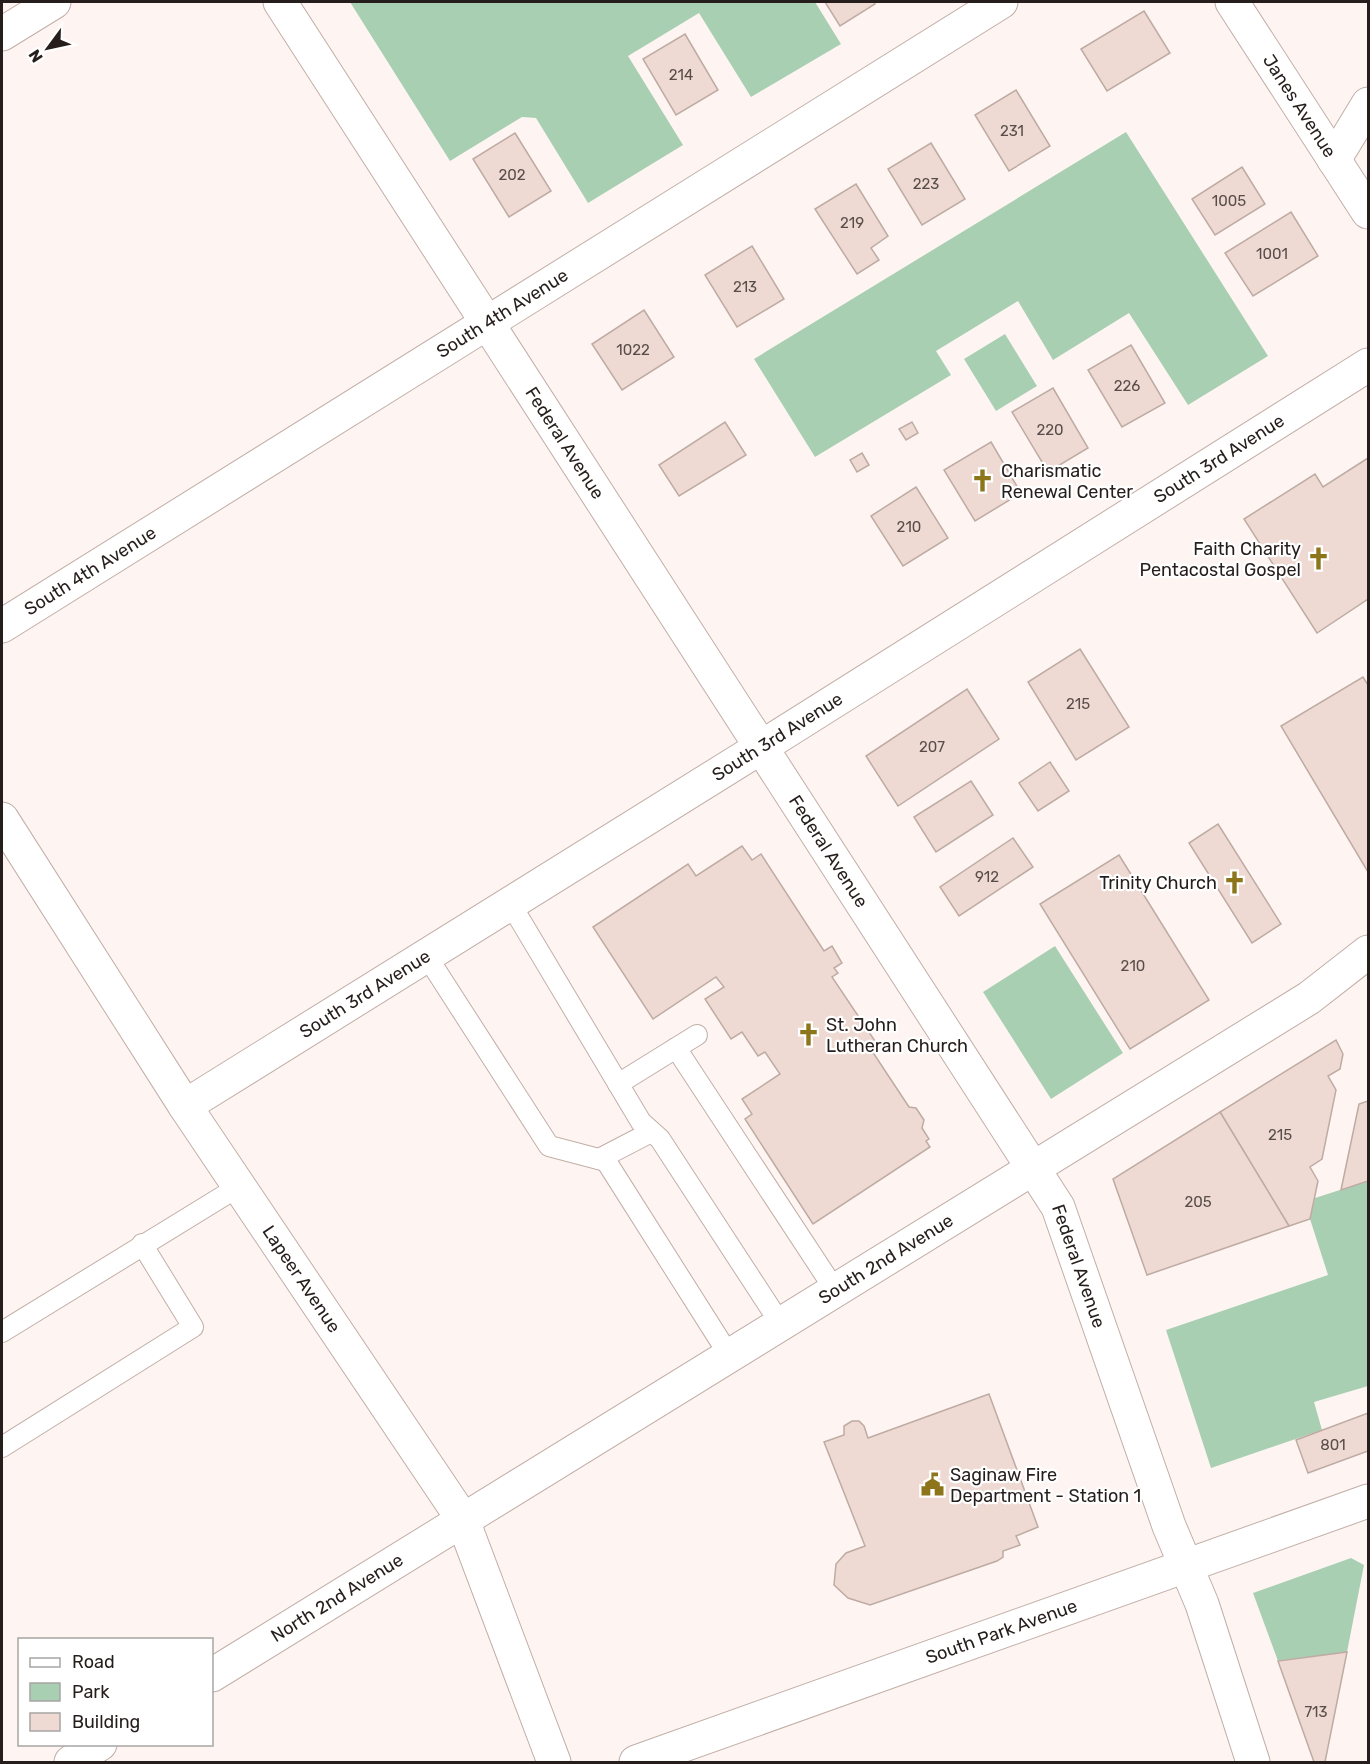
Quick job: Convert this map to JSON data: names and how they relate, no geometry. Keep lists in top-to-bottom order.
{
  "streets": {
    "street": [
      "Janes Avenue",
      "South 4th Avenue",
      "Federal Avenue",
      "South 3rd Avenue",
      "South 2nd Avenue",
      "Lapeer Avenue",
      "North 2nd Avenue",
      "South Park Avenue"
    ]
  },
  "crossings": [
    ["South 4th Avenue", "Federal Avenue"],
    ["Federal Avenue", "South 3rd Avenue"],
    ["Federal Avenue", "South 2nd Avenue"],
    ["Federal Avenue", "South Park Avenue"],
    ["South 3rd Avenue", "Lapeer Avenue"],
    ["South 2nd Avenue", "Lapeer Avenue"],
    ["South 2nd Avenue", "North 2nd Avenue"],
    ["Lapeer Avenue", "North 2nd Avenue"]
  ],
  "places": {
    "church": [
      "Charismatic Renewal Center",
      "Faith Charity Pentacostal Gospel",
      "Trinity Church",
      "St. John Lutheran Church"
    ],
    "public building": ["Saginaw Fire Department - Station 1"]
  },
  "house_numbers": [
    "214",
    "231",
    "202",
    "223",
    "1005",
    "219",
    "1001",
    "213",
    "1022",
    "226",
    "220",
    "210",
    "215",
    "207",
    "912",
    "210",
    "215",
    "205",
    "801",
    "713"
  ],
  "legend": ["Road", "Park", "Building"],
  "north": "bottom left"
}
